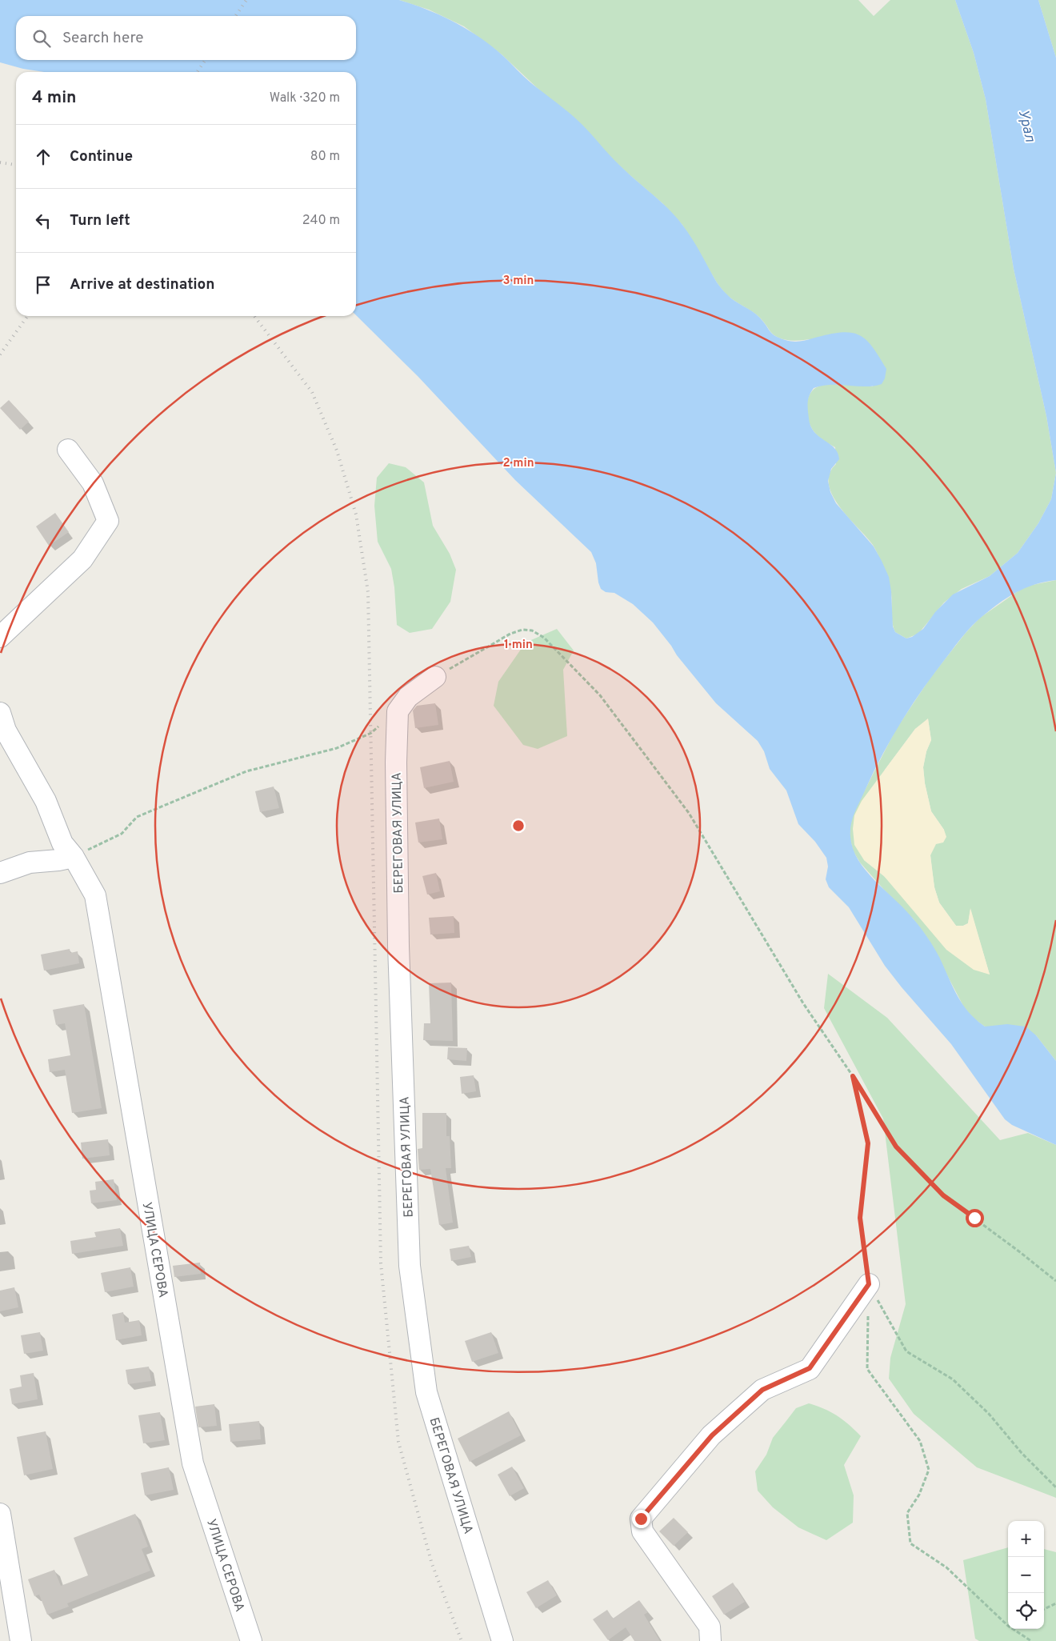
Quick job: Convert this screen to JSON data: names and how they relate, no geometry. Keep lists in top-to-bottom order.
{
  "streets": {
    "street": ["БЕРЕГОВАЯ УЛИЦА", "УЛИЦА СЕРОВА"]
  },
  "water": ["Урал"],
  "page": {
    "search": "Search here",
    "heading": ["4 min", "Walk · 320 m"],
    "list": [
      ["Continue", "80 m"],
      ["Turn left", "240 m"],
      "Arrive at destination"
    ],
    "map_buttons": ["+", "−"]
  },
  "rings": ["3 min", "2 min", "1 min"]
}
